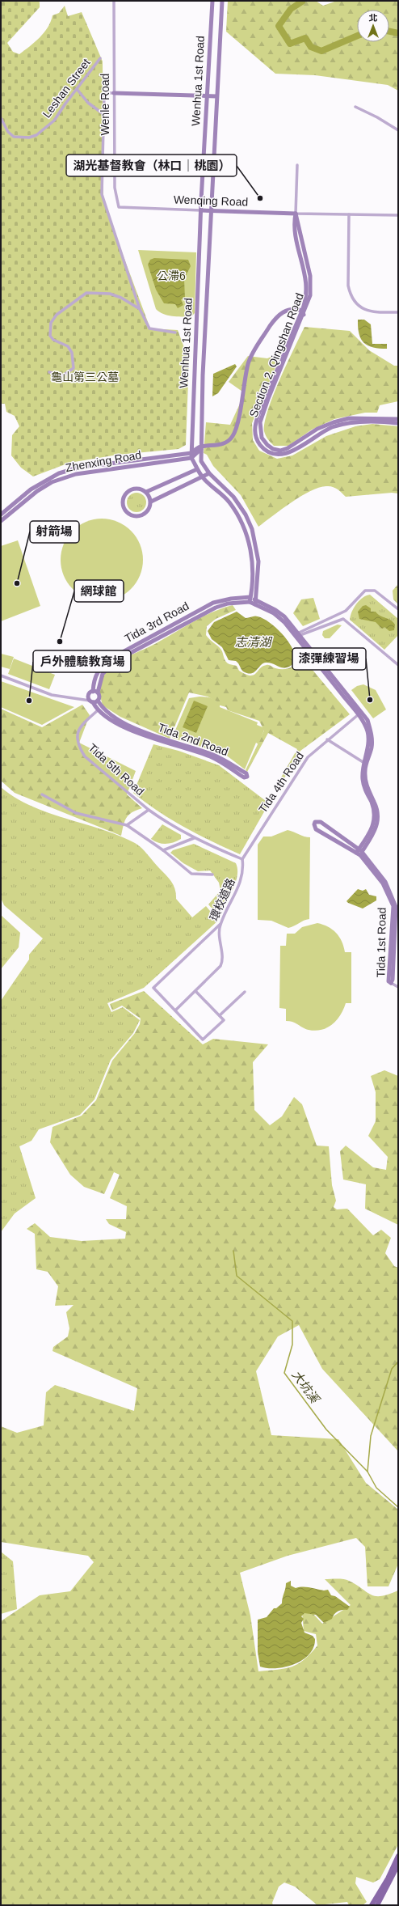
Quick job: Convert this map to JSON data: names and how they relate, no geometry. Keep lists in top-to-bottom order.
{
  "streets": {
    "street": [
      "Wenhua 1st Road",
      "Leshan Street",
      "Wenle Road",
      "Wenqing Road",
      "Section 2, Qingshan Road",
      "Zhenxing Road",
      "Tida 3rd Road",
      "Tida 2nd Road",
      "Tida 5th Road",
      "Tida 4th Road",
      "環校道路",
      "Tida 1st Road"
    ]
  },
  "crossings": [
    ["Wenhua 1st Road", "Wenqing Road"],
    ["Wenhua 1st Road", "Zhenxing Road"],
    ["Wenle Road", "Wenqing Road"],
    ["Wenqing Road", "Section 2, Qingshan Road"],
    ["Tida 3rd Road", "Tida 2nd Road"],
    ["Tida 2nd Road", "Tida 5th Road"],
    ["Tida 5th Road", "Tida 4th Road"],
    ["Tida 5th Road", "環校道路"],
    ["Tida 4th Road", "環校道路"]
  ],
  "water": ["志清湖", "大坑溪"],
  "parks": ["公滯6", "龜山第三公墓"],
  "places": [
    "湖光基督教會（林口｜桃園）",
    "射箭場",
    "網球館",
    "漆彈練習場",
    "戶外體驗教育場"
  ],
  "north": "top"
}
